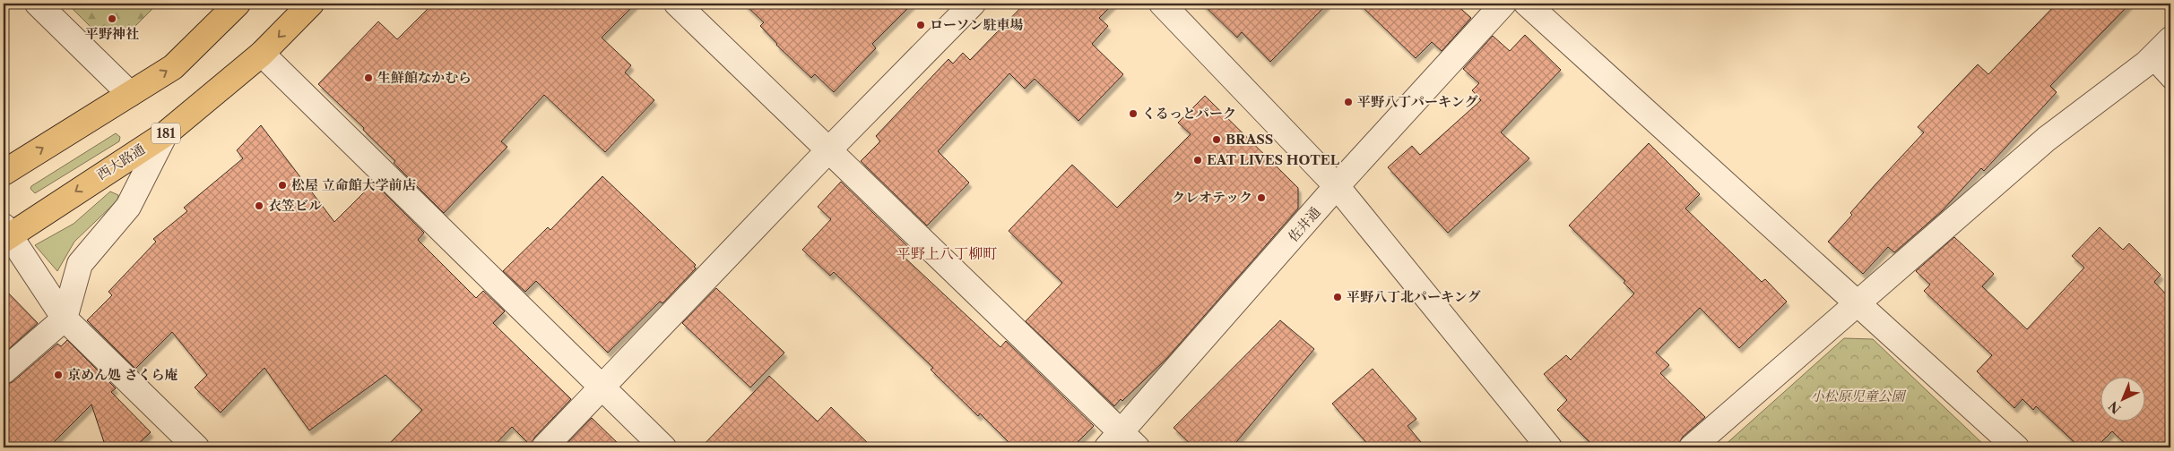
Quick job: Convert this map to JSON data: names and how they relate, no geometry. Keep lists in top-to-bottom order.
{
  "streets": {
    "main road": ["181", "西大路通"],
    "street": ["佐井通"]
  },
  "districts": ["平野上八丁柳町"],
  "parks": ["小松原児童公園"],
  "places": [
    "平野神社",
    "ローソン駐車場",
    "生鮮館なかむら",
    "平野八丁パーキング",
    "くるっとパーク",
    "BRASS",
    "EAT LIVES HOTEL",
    "松屋 立命館大学前店",
    "クレオテック",
    "衣笠ビル",
    "平野八丁北パーキング",
    "京めん処 さくら庵"
  ],
  "north": "bottom left"
}
